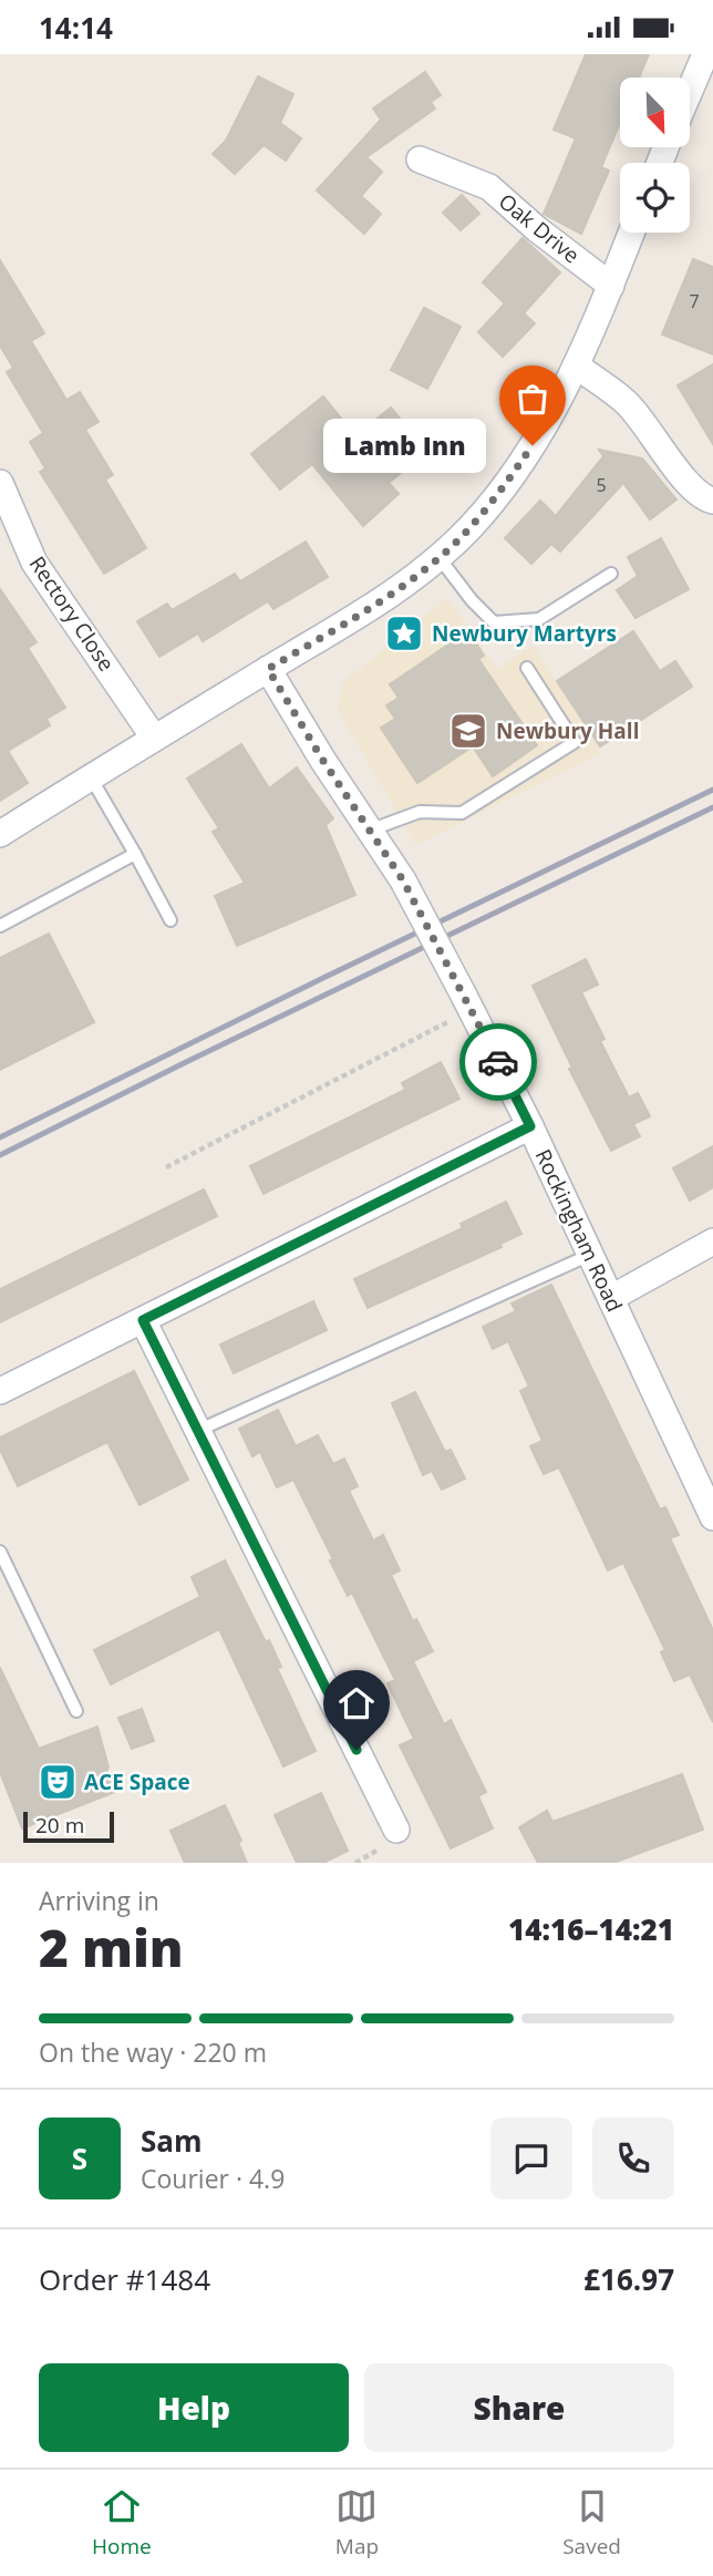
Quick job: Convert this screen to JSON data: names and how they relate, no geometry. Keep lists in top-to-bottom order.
{
  "streets": {
    "street": ["Oak Drive", "Rectory Close", "Rockingham Road"]
  },
  "places": {
    "other": ["Lamb Inn"],
    "place": ["Newbury Martyrs"],
    "school or university": ["Newbury Hall"],
    "theatre": ["ACE Space"]
  },
  "house_numbers": ["7", "5"],
  "scale_bar": "20 m",
  "north": "bottom right",
  "page": {
    "status": "14:14",
    "bubble": "Lamb Inn",
    "scale": "20 m",
    "heading": ["2 min", "Arriving in", "14:16–14:21"],
    "panel": [
      "Sam",
      "Courier · 4.9",
      "Order #1484",
      "£16.97"
    ],
    "bar": "On the way · 220 m",
    "round": "S",
    "buttons": ["Help", "Share"],
    "tabs": ["Home", "Map", "Saved"]
  }
}
